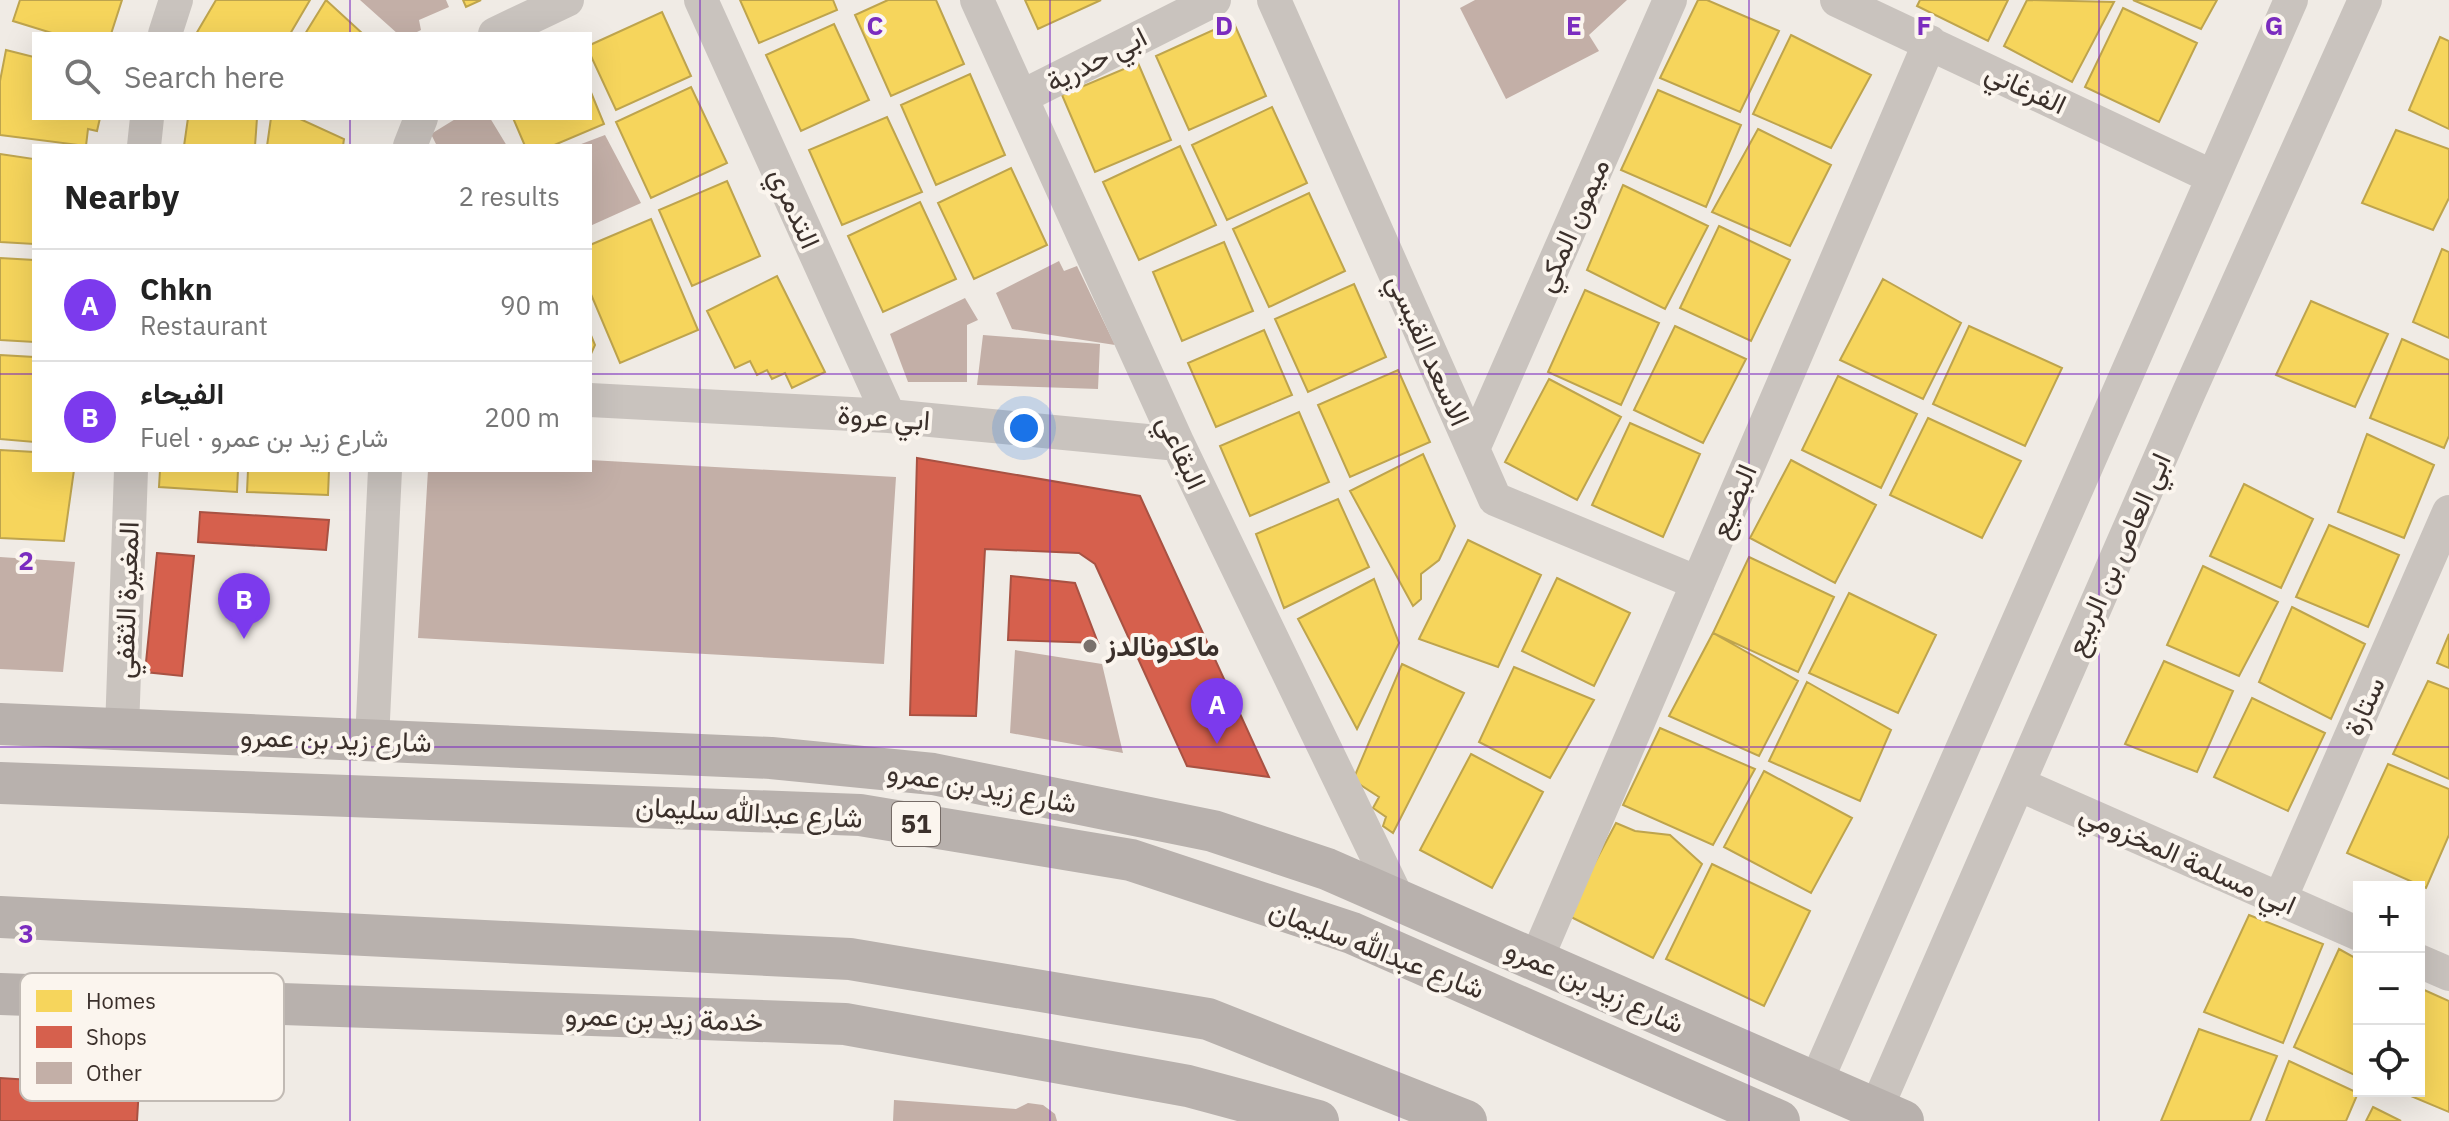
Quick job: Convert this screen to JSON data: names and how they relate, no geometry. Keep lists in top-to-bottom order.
{
  "streets": {
    "main road": [
      "شارع زيد بن عمرو",
      "شارع عبدالله سليمان",
      "51",
      "خدمة زيد بن عمرو"
    ],
    "street": [
      "ابي حدرية",
      "الفرغاني",
      "التدمري",
      "ميمون المكي",
      "الاسعد القيسي",
      "ابي عروة",
      "البقاعي",
      "البضيع",
      "ابي العاص بن الربيع",
      "المغيرة الثقفي",
      "ستارة",
      "ابي مسلمة المخزومي"
    ]
  },
  "crossings": [
    ["ابي حدرية", "البقاعي"],
    ["الفرغاني", "البضيع"],
    ["التدمري", "ابي عروة"],
    ["ميمون المكي", "الاسعد القيسي"],
    ["الاسعد القيسي", "البضيع"],
    ["ابي عروة", "البقاعي"],
    ["البقاعي", "شارع زيد بن عمرو"],
    ["البضيع", "شارع زيد بن عمرو"],
    ["ابي العاص بن الربيع", "شارع زيد بن عمرو"],
    ["ابي العاص بن الربيع", "ابي مسلمة المخزومي"],
    ["المغيرة الثقفي", "شارع زيد بن عمرو"],
    ["ستارة", "ابي مسلمة المخزومي"]
  ],
  "places": ["ماكدونالدز"],
  "legend": ["Homes", "Shops", "Other"],
  "page": {
    "search": "Search here",
    "heading": ["Nearby", "2 results"],
    "list": [
      {
        "mark": "A",
        "name": "Chkn",
        "note": "Restaurant",
        "value": "90 m"
      },
      {
        "mark": "B",
        "name": "الفيحاء",
        "note": "Fuel · شارع زيد بن عمرو",
        "value": "200 m"
      }
    ],
    "pins": ["B", "A"],
    "map_buttons": ["+", "−"]
  },
  "grid": {
    "columns": [
      "C",
      "D",
      "E",
      "F",
      "G"
    ],
    "rows": ["2", "3"]
  }
}
